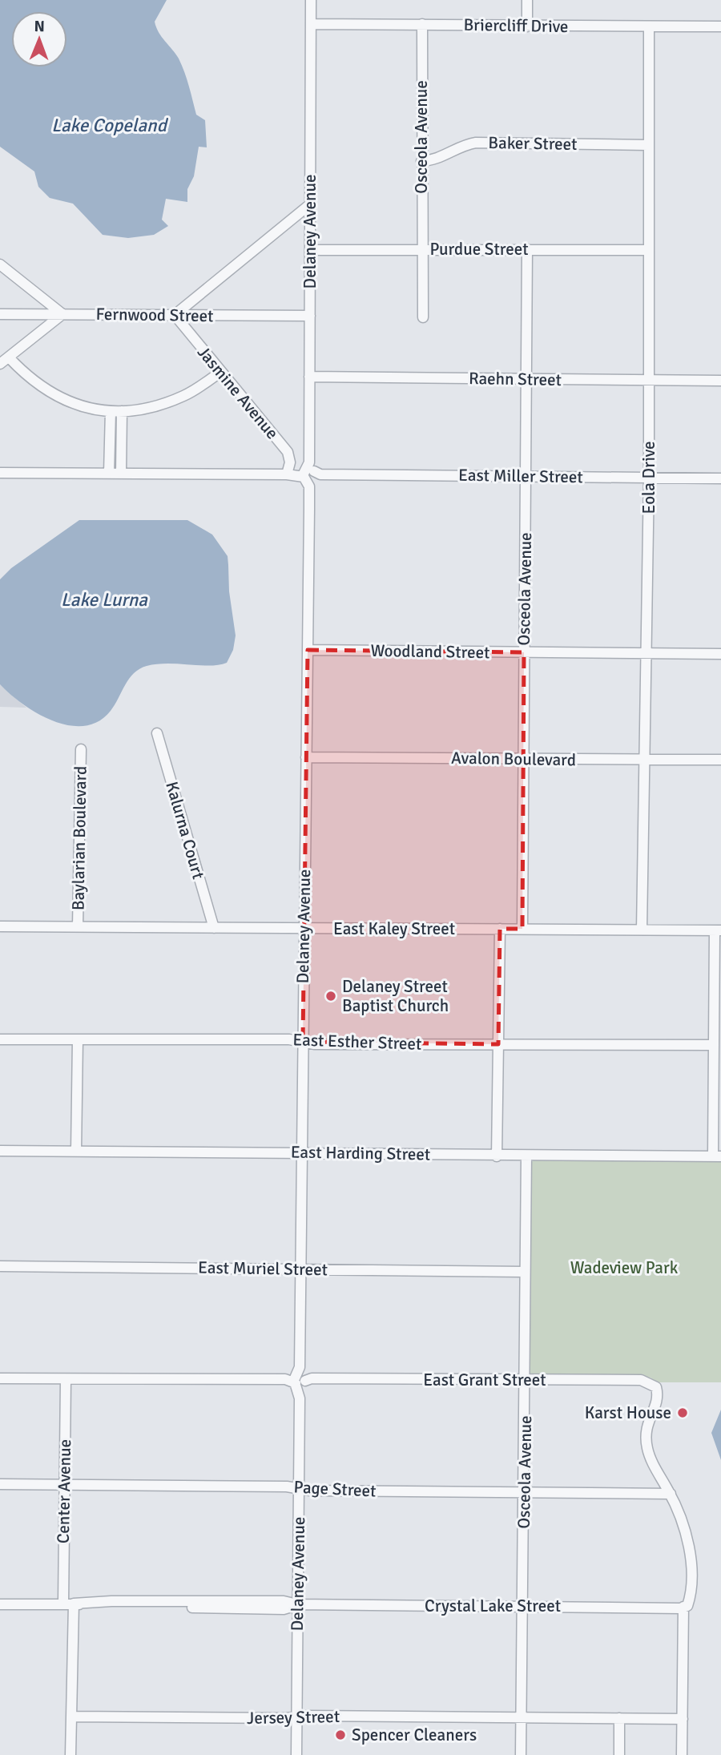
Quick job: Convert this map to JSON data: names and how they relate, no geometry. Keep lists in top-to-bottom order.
{
  "streets": {
    "street": [
      "Briercliff Drive",
      "Osceola Avenue",
      "Baker Street",
      "Delaney Avenue",
      "Purdue Street",
      "Fernwood Street",
      "Raehn Street",
      "Jasmine Avenue",
      "East Miller Street",
      "Eola Drive",
      "Woodland Street",
      "Avalon Boulevard",
      "Kalurna Court",
      "Baylarian Boulevard",
      "East Kaley Street",
      "East Esther Street",
      "East Harding Street",
      "East Muriel Street",
      "East Grant Street",
      "Page Street",
      "Center Avenue",
      "Crystal Lake Street",
      "Jersey Street"
    ]
  },
  "crossings": [
    ["Briercliff Drive", "Osceola Avenue"],
    ["Briercliff Drive", "Delaney Avenue"],
    ["Briercliff Drive", "Eola Drive"],
    ["Osceola Avenue", "Baker Street"],
    ["Osceola Avenue", "Purdue Street"],
    ["Osceola Avenue", "Raehn Street"],
    ["Osceola Avenue", "East Miller Street"],
    ["Osceola Avenue", "Woodland Street"],
    ["Osceola Avenue", "Avalon Boulevard"],
    ["Osceola Avenue", "East Kaley Street"],
    ["Osceola Avenue", "East Harding Street"],
    ["Osceola Avenue", "East Muriel Street"],
    ["Osceola Avenue", "East Grant Street"],
    ["Osceola Avenue", "Page Street"],
    ["Osceola Avenue", "Crystal Lake Street"],
    ["Osceola Avenue", "Jersey Street"],
    ["Baker Street", "Eola Drive"],
    ["Delaney Avenue", "Purdue Street"],
    ["Delaney Avenue", "Fernwood Street"],
    ["Delaney Avenue", "Raehn Street"],
    ["Delaney Avenue", "Jasmine Avenue"],
    ["Delaney Avenue", "East Miller Street"],
    ["Delaney Avenue", "Woodland Street"],
    ["Delaney Avenue", "Avalon Boulevard"],
    ["Delaney Avenue", "East Kaley Street"],
    ["Delaney Avenue", "East Esther Street"],
    ["Delaney Avenue", "East Harding Street"],
    ["Delaney Avenue", "East Muriel Street"],
    ["Delaney Avenue", "East Grant Street"],
    ["Delaney Avenue", "Page Street"],
    ["Delaney Avenue", "Crystal Lake Street"],
    ["Delaney Avenue", "Jersey Street"],
    ["Purdue Street", "Eola Drive"],
    ["Fernwood Street", "Jasmine Avenue"],
    ["Raehn Street", "Eola Drive"],
    ["Jasmine Avenue", "East Miller Street"],
    ["East Miller Street", "Eola Drive"],
    ["Eola Drive", "Woodland Street"],
    ["Eola Drive", "Avalon Boulevard"],
    ["Eola Drive", "East Kaley Street"],
    ["Kalurna Court", "East Kaley Street"],
    ["Baylarian Boulevard", "East Kaley Street"],
    ["East Grant Street", "Page Street"],
    ["East Grant Street", "Center Avenue"],
    ["Page Street", "Center Avenue"],
    ["Center Avenue", "Crystal Lake Street"],
    ["Center Avenue", "Jersey Street"]
  ],
  "water": ["Lake Copeland", "Lake Lurna"],
  "parks": ["Wadeview Park"],
  "places": ["Delaney Street Baptist Church", "Karst House", "Spencer Cleaners"],
  "north": "top"
}
